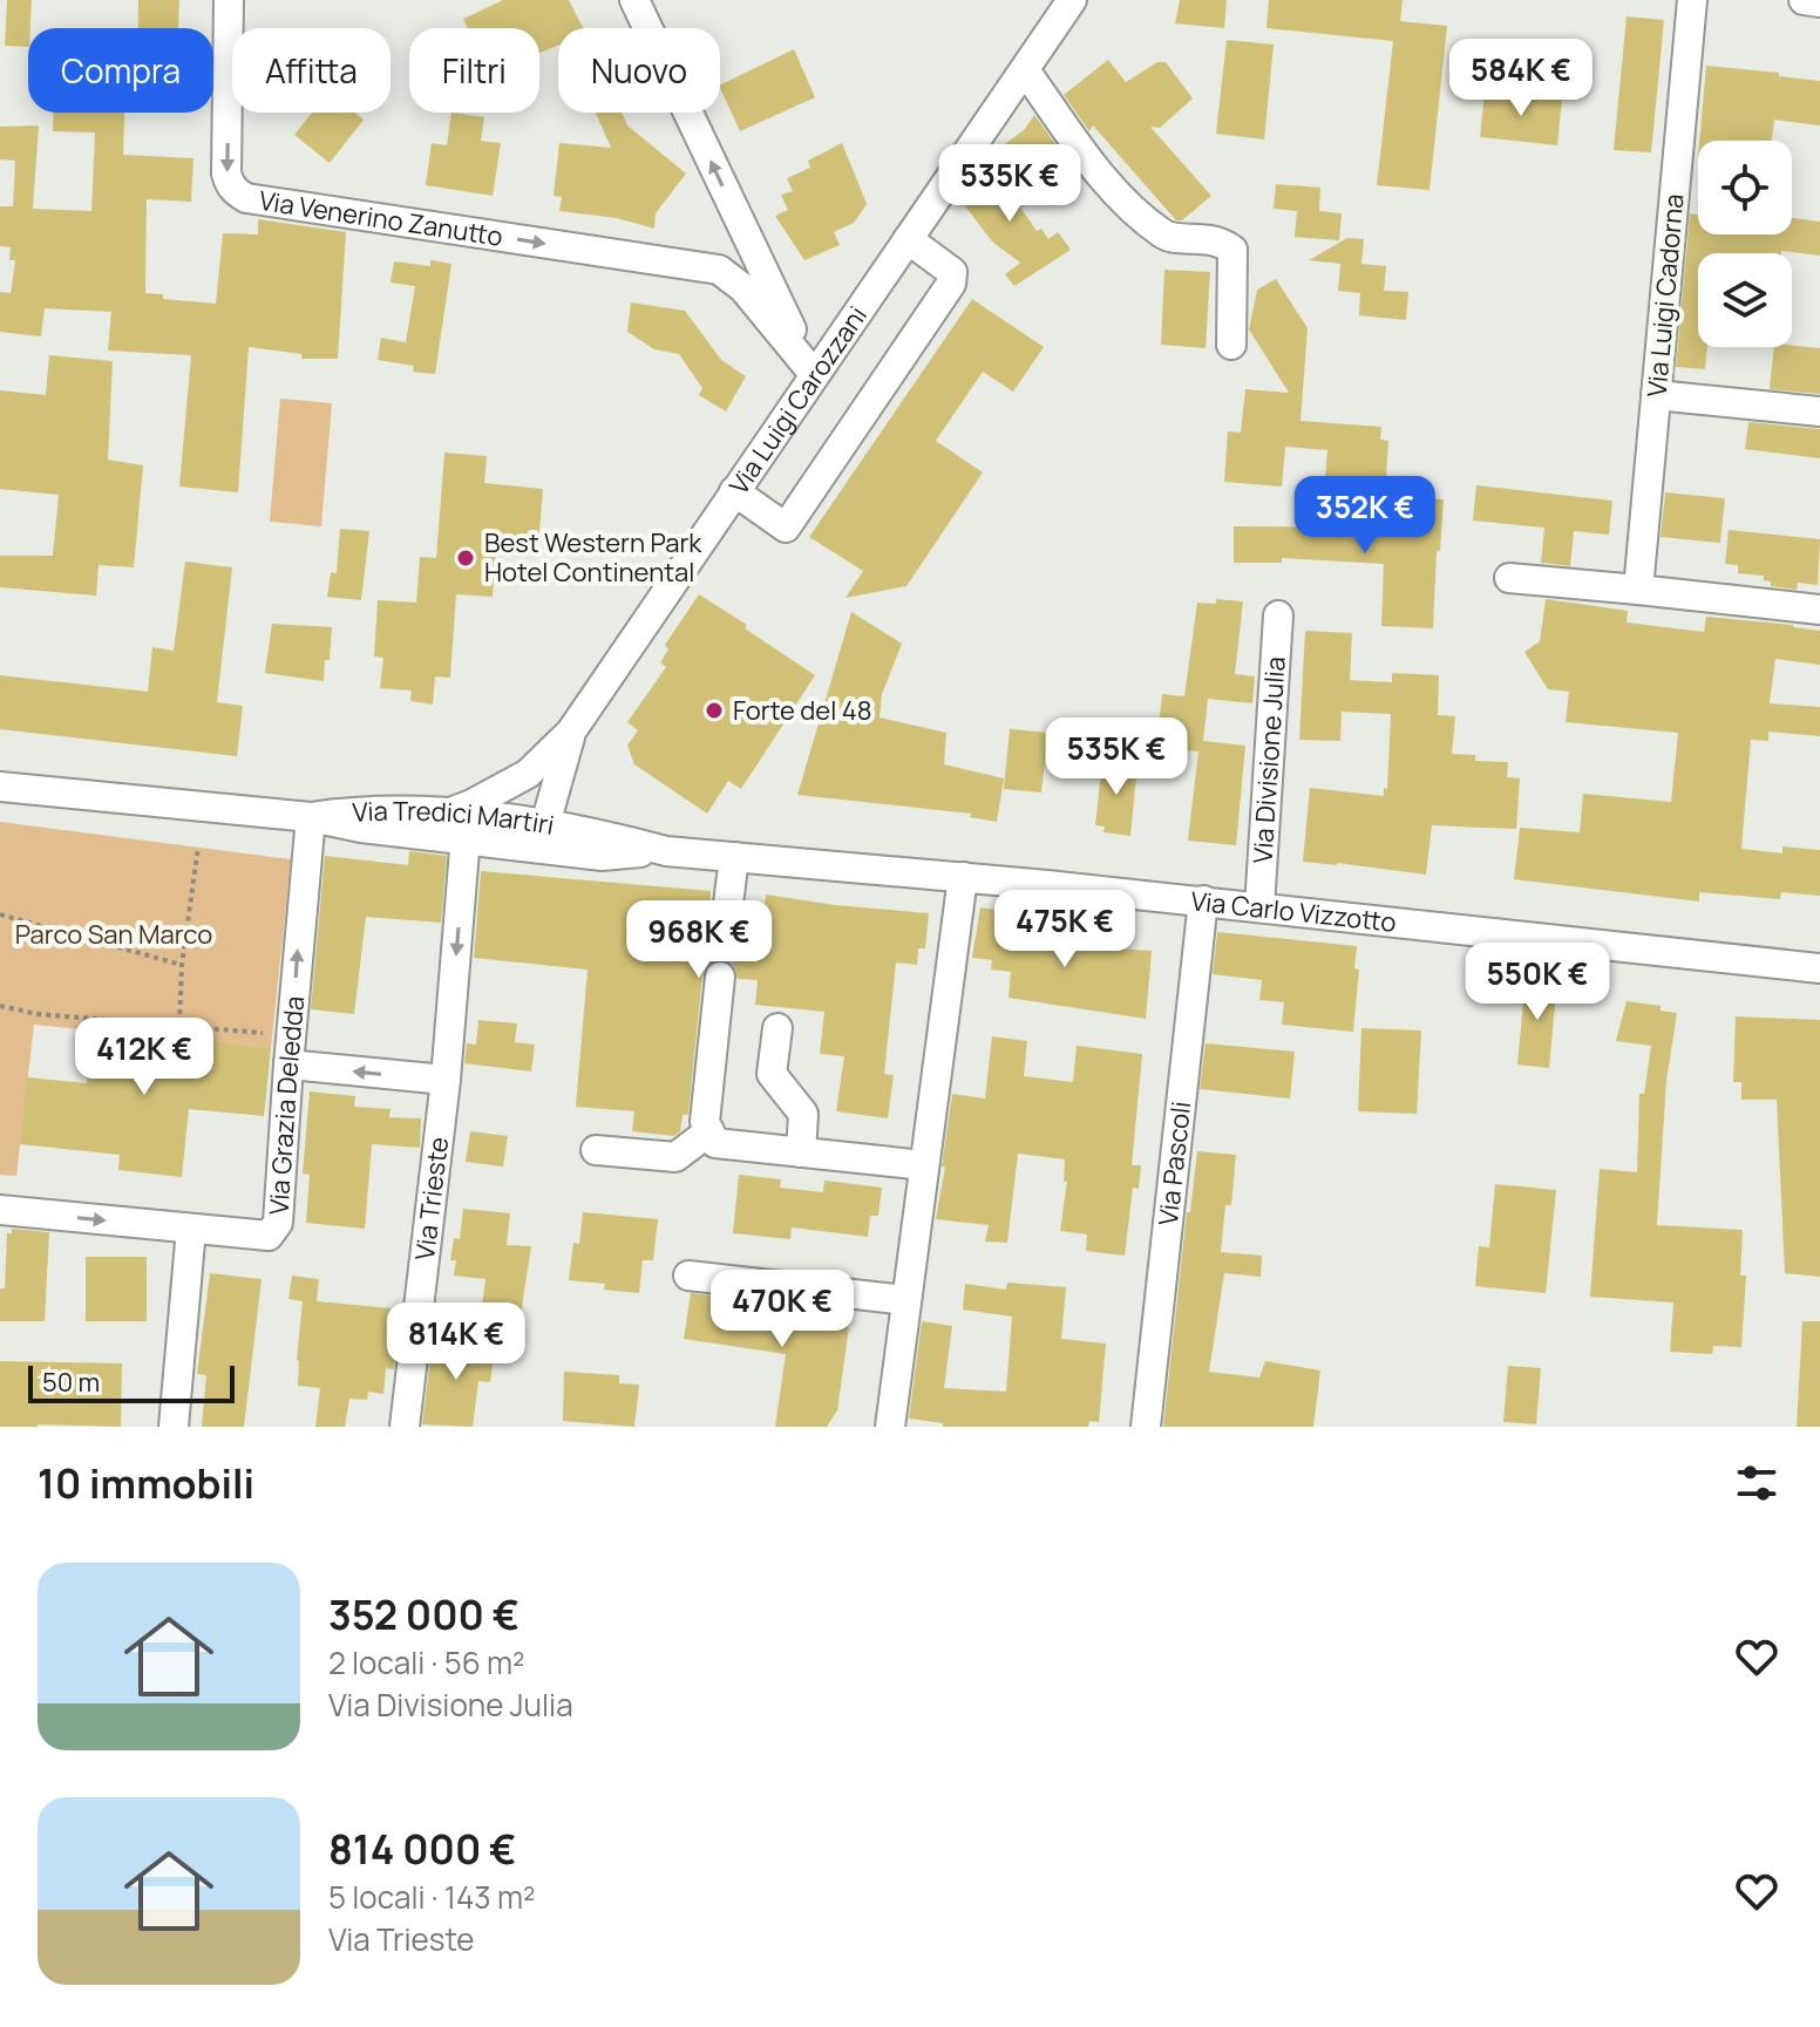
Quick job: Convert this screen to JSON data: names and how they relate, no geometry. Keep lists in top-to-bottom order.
{
  "streets": {
    "street": [
      "Via Venerino Zanutto",
      "Via Luigi Cadorna",
      "Via Luigi Carozzani",
      "Via Divisione Julia",
      "Via Tredici Martiri",
      "Via Carlo Vizzotto",
      "Via Grazia Deledda",
      "Via Pascoli",
      "Via Trieste"
    ]
  },
  "crossings": [
    ["Via Luigi Carozzani", "Via Tredici Martiri"],
    ["Via Luigi Carozzani", "Via Carlo Vizzotto"],
    ["Via Divisione Julia", "Via Carlo Vizzotto"],
    ["Via Tredici Martiri", "Via Carlo Vizzotto"],
    ["Via Tredici Martiri", "Via Grazia Deledda"],
    ["Via Carlo Vizzotto", "Via Pascoli"]
  ],
  "one_way": ["Via Venerino Zanutto", "Via Trieste"],
  "parks": ["Parco San Marco"],
  "places": ["Best Western Park Hotel Continental", "Forte del 48"],
  "scale_bar": "50 m",
  "page": {
    "chip": [
      "Compra",
      "Affitta",
      "Filtri",
      "Nuovo"
    ],
    "price": [
      "584K €",
      "535K €",
      "352K €",
      "535K €",
      "475K €",
      "968K €",
      "550K €",
      "412K €",
      "470K €",
      "814K €"
    ],
    "scale": "50 m",
    "heading": "10 immobili",
    "list": [
      {
        "name": "352 000 €",
        "note": "2 locali · 56 m² · Via Divisione Julia"
      },
      {
        "name": "814 000 €",
        "note": "5 locali · 143 m² · Via Trieste"
      }
    ]
  }
}
